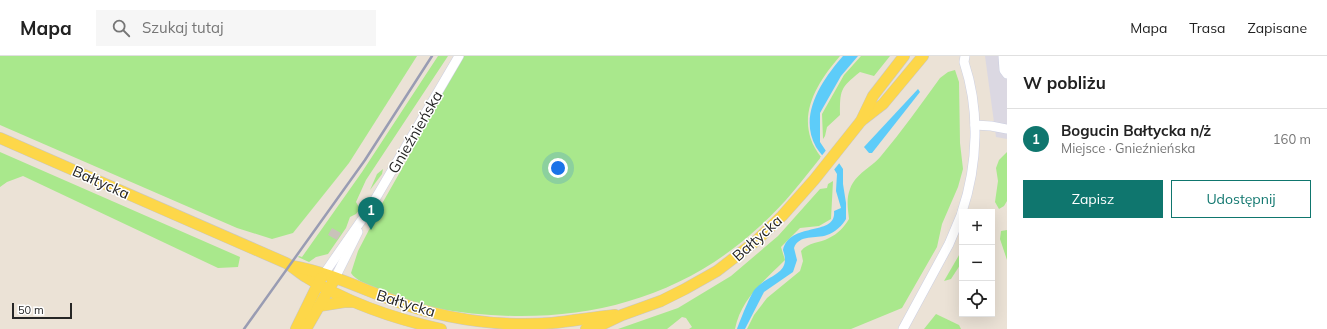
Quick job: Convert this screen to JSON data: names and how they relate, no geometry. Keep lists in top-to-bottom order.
{
  "streets": {
    "main road": ["Gnieźnieńska", "Bałtycka"]
  },
  "crossings": [
    ["Gnieźnieńska", "Bałtycka"]
  ],
  "scale_bar": "50 m",
  "page": {
    "header": "Mapa",
    "search": "Szukaj tutaj",
    "nav": ["Mapa", "Trasa", "Zapisane"],
    "heading": "W pobliżu",
    "list": [
      {
        "mark": "1",
        "name": "Bogucin Bałtycka n/ż",
        "note": "Miejsce · Gnieźnieńska",
        "value": "160 m"
      }
    ],
    "buttons": ["Zapisz", "Udostępnij"],
    "pins": "1",
    "map_buttons": ["+", "−"],
    "scale": "50 m"
  }
}
